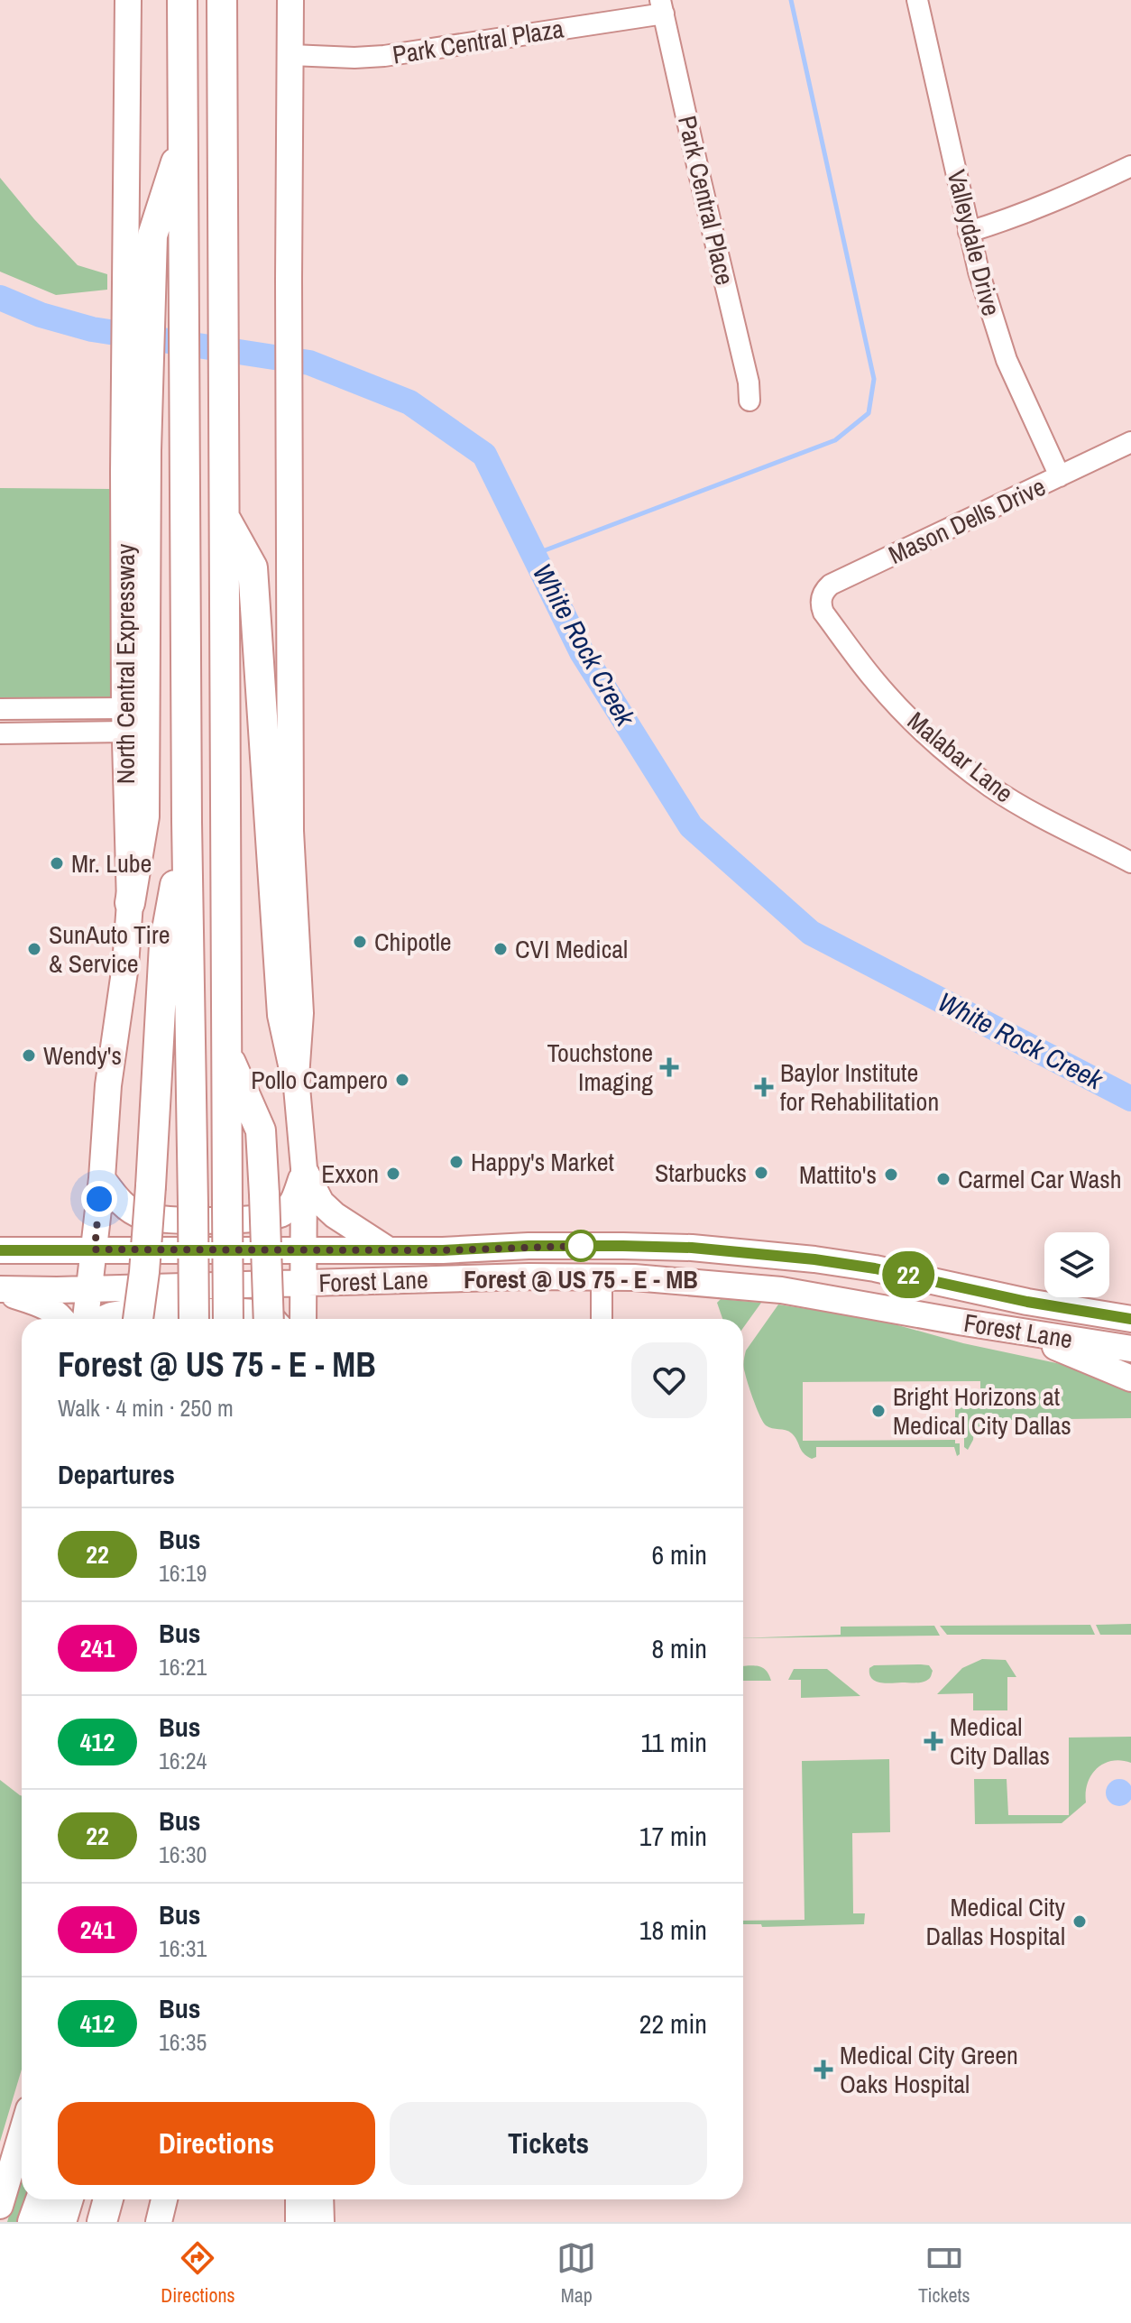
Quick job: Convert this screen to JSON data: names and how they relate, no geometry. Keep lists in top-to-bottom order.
{
  "streets": {
    "main road": ["North Central Expressway", "Forest Lane"],
    "street": [
      "Park Central Plaza",
      "Park Central Place",
      "Valleydale Drive",
      "Mason Dells Drive",
      "Malabar Lane"
    ]
  },
  "crossings": [
    ["Park Central Plaza", "Park Central Place"],
    ["Valleydale Drive", "Mason Dells Drive"],
    ["Mason Dells Drive", "Malabar Lane"],
    ["North Central Expressway", "Forest Lane"]
  ],
  "water": ["White Rock Creek"],
  "places": {
    "other": [
      "Mr. Lube",
      "Chipotle",
      "SunAuto Tire & Service",
      "CVI Medical",
      "Wendy's",
      "Pollo Campero",
      "Happy's Market",
      "Starbucks",
      "Exxon",
      "Mattito's",
      "Carmel Car Wash",
      "Forest @ US 75 - E - MB",
      "Bright Horizons at Medical City Dallas",
      "Medical City Dallas Hospital"
    ],
    "health": [
      "Touchstone Imaging",
      "Baylor Institute for Rehabilitation",
      "Medical City Dallas",
      "Medical City Green Oaks Hospital"
    ]
  },
  "lines": ["bus line 22"],
  "page": {
    "on_map": "22",
    "heading": [
      ["Forest @ US 75 - E - MB", "Walk · 4 min · 250 m"],
      "Departures"
    ],
    "list": [
      {
        "mark": "22",
        "name": "Bus",
        "note": "16:19",
        "value": "6 min"
      },
      {
        "mark": "241",
        "name": "Bus",
        "note": "16:21",
        "value": "8 min"
      },
      {
        "mark": "412",
        "name": "Bus",
        "note": "16:24",
        "value": "11 min"
      },
      {
        "mark": "22",
        "name": "Bus",
        "note": "16:30",
        "value": "17 min"
      },
      {
        "mark": "241",
        "name": "Bus",
        "note": "16:31",
        "value": "18 min"
      },
      {
        "mark": "412",
        "name": "Bus",
        "note": "16:35",
        "value": "22 min"
      }
    ],
    "buttons": ["Directions", "Tickets"],
    "tabs": ["Directions", "Map", "Tickets"]
  }
}
